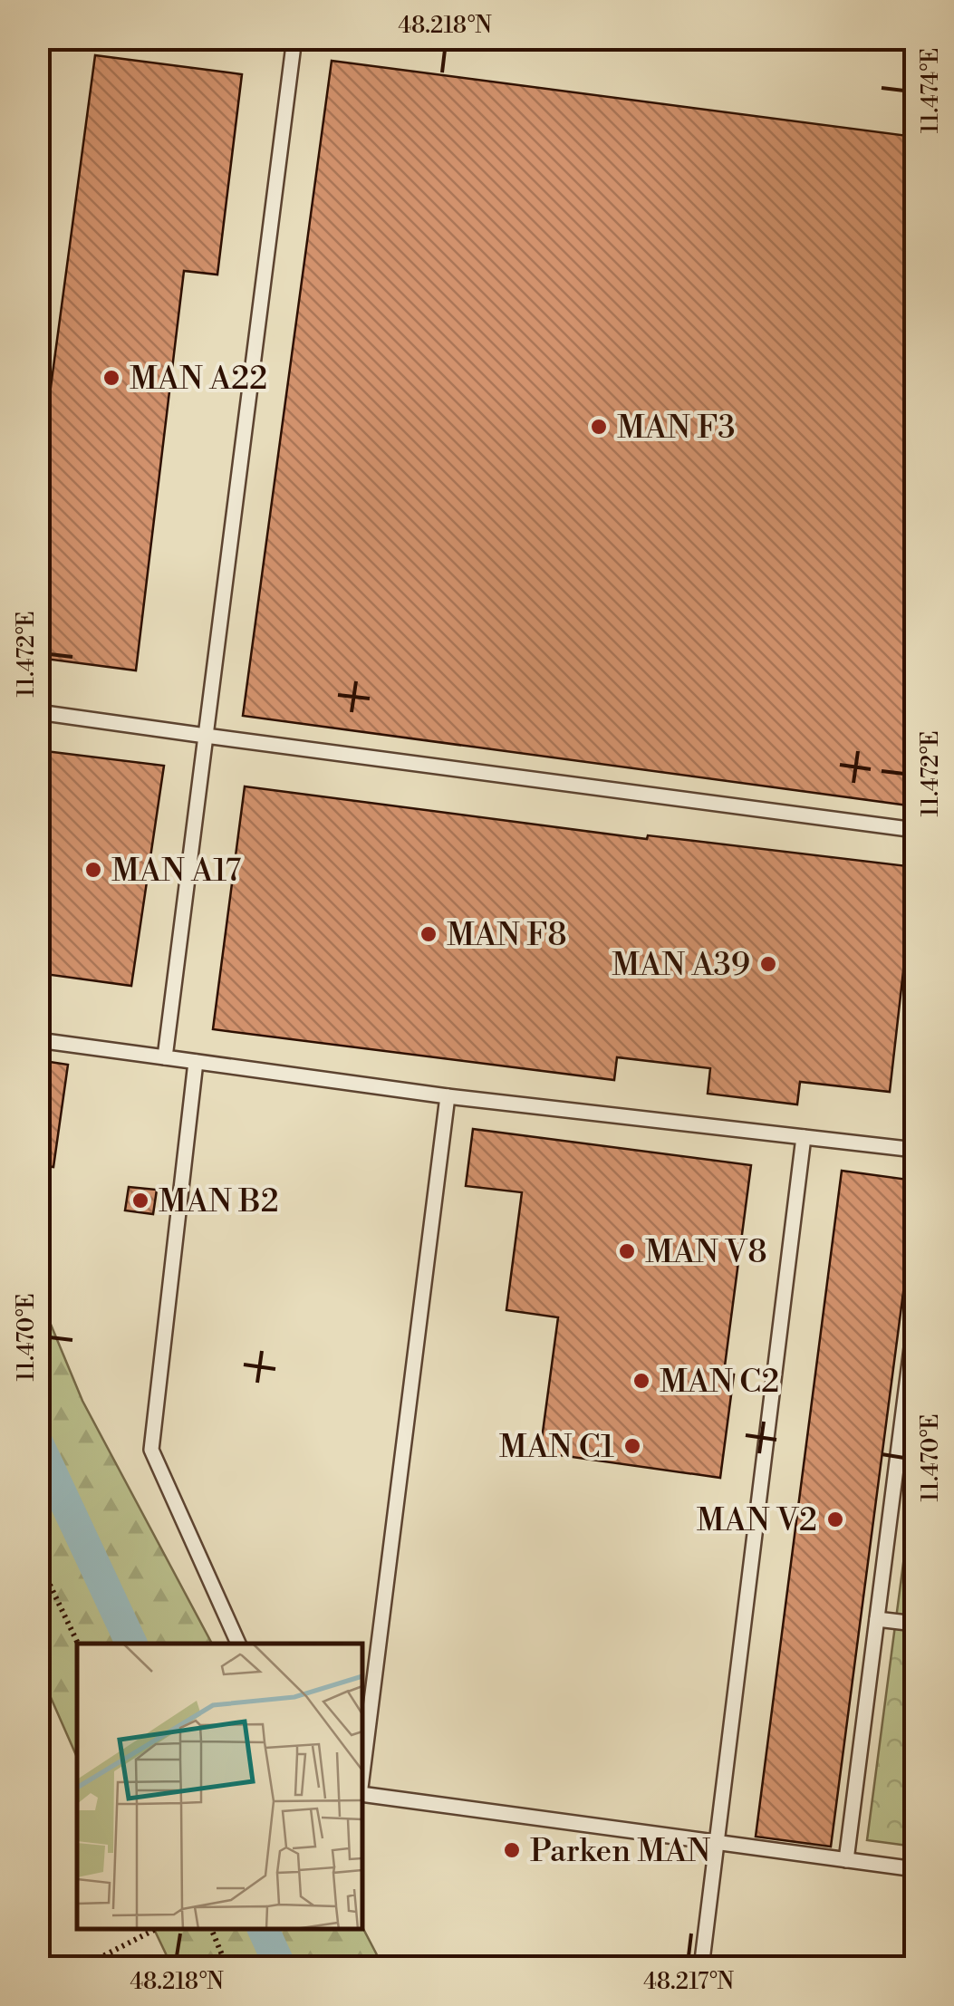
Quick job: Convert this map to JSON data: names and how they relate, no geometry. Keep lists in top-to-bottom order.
{
  "places": [
    "MAN A22",
    "MAN F3",
    "MAN A17",
    "MAN F8",
    "MAN A39",
    "MAN B2",
    "MAN V8",
    "MAN C2",
    "MAN C1",
    "MAN V2",
    "Parken MAN"
  ],
  "coordinates": [
    "48.218°N",
    "11.474°E",
    "11.472°E",
    "11.470°E",
    "48.217°N"
  ]
}
